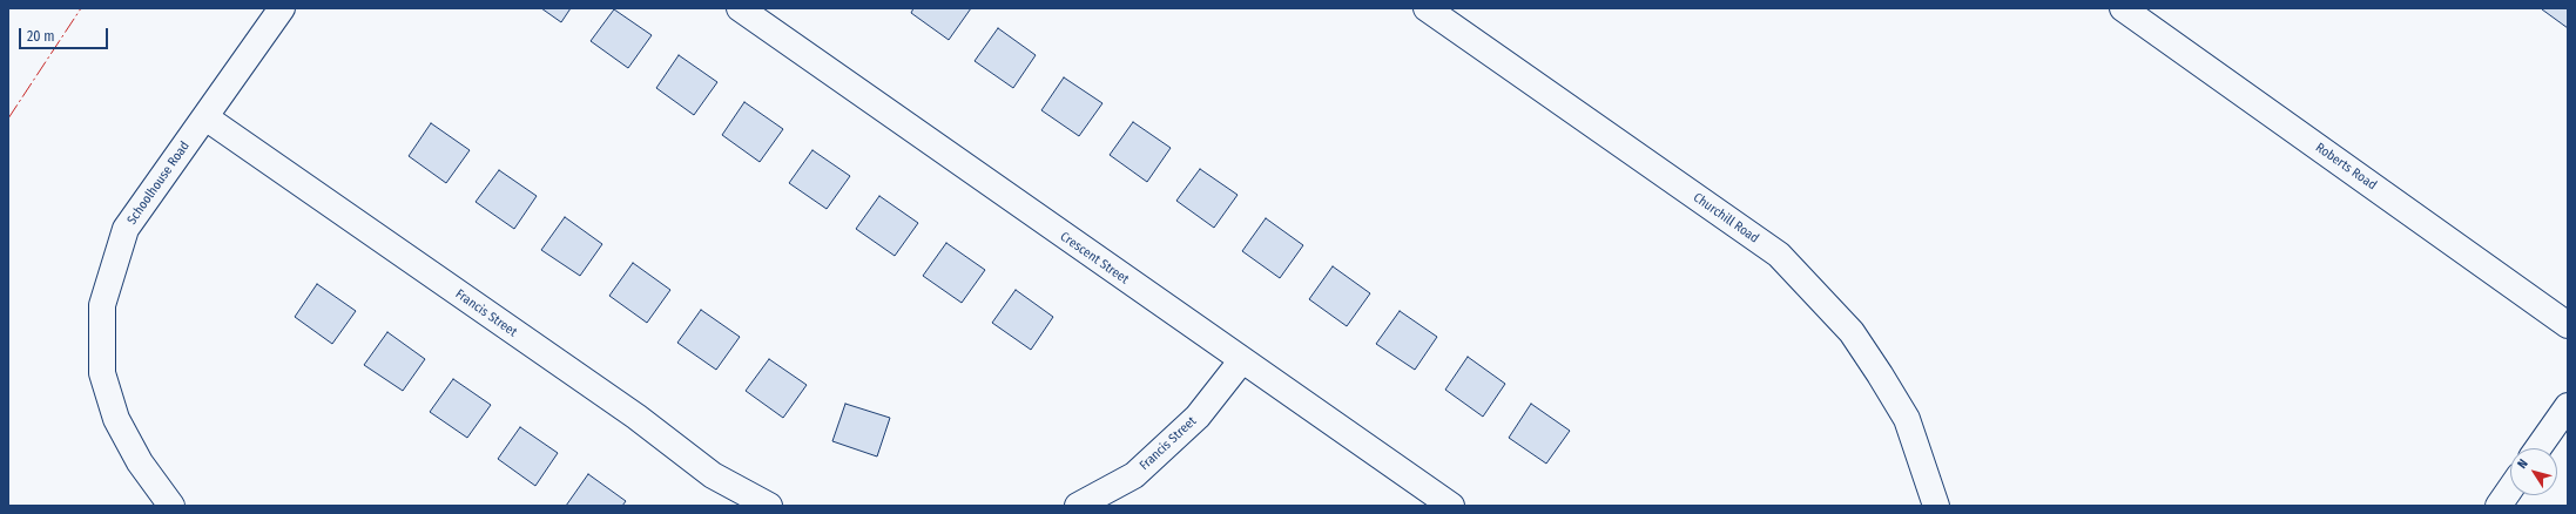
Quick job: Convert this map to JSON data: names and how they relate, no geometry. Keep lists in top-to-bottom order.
{
  "streets": {
    "street": [
      "Roberts Road",
      "Schoolhouse Road",
      "Churchill Road",
      "Crescent Street",
      "Francis Street"
    ]
  },
  "crossings": [
    ["Schoolhouse Road", "Francis Street"],
    ["Crescent Street", "Francis Street"]
  ],
  "scale_bar": "20 m",
  "north": "top left"
}
